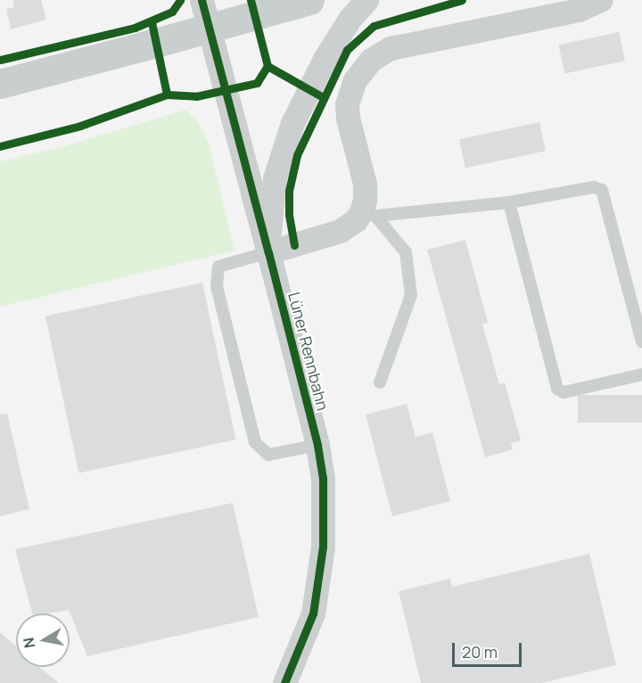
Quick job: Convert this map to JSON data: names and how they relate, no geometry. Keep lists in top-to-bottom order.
{
  "streets": {
    "street": ["Lüner Rennbahn"]
  },
  "scale_bar": "20 m",
  "north": "left"
}
